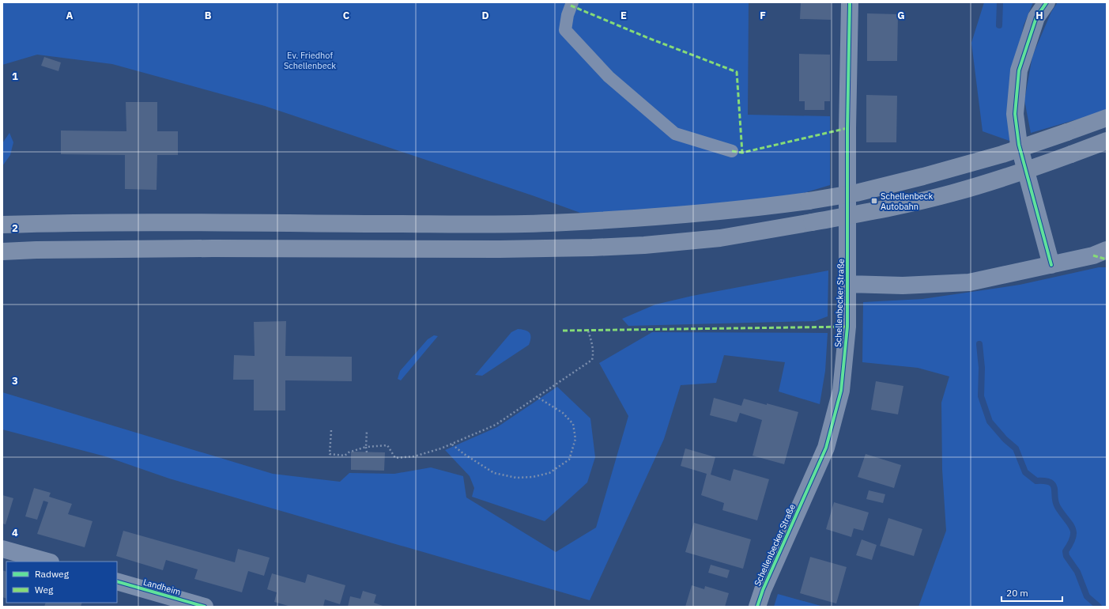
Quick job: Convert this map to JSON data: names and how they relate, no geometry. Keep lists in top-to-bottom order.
{
  "streets": {
    "street": ["Schellenbecker Straße", "Landheim"]
  },
  "parks": ["Ev. Friedhof Schellenbeck"],
  "places": {
    "transit": ["Schellenbeck Autobahn"]
  },
  "legend": ["Radweg", "Weg"],
  "scale_bar": "20 m",
  "grid": {
    "columns": [
      "A",
      "B",
      "C",
      "D",
      "E",
      "F",
      "G",
      "H"
    ],
    "rows": [
      "1",
      "2",
      "3",
      "4"
    ]
  }
}
